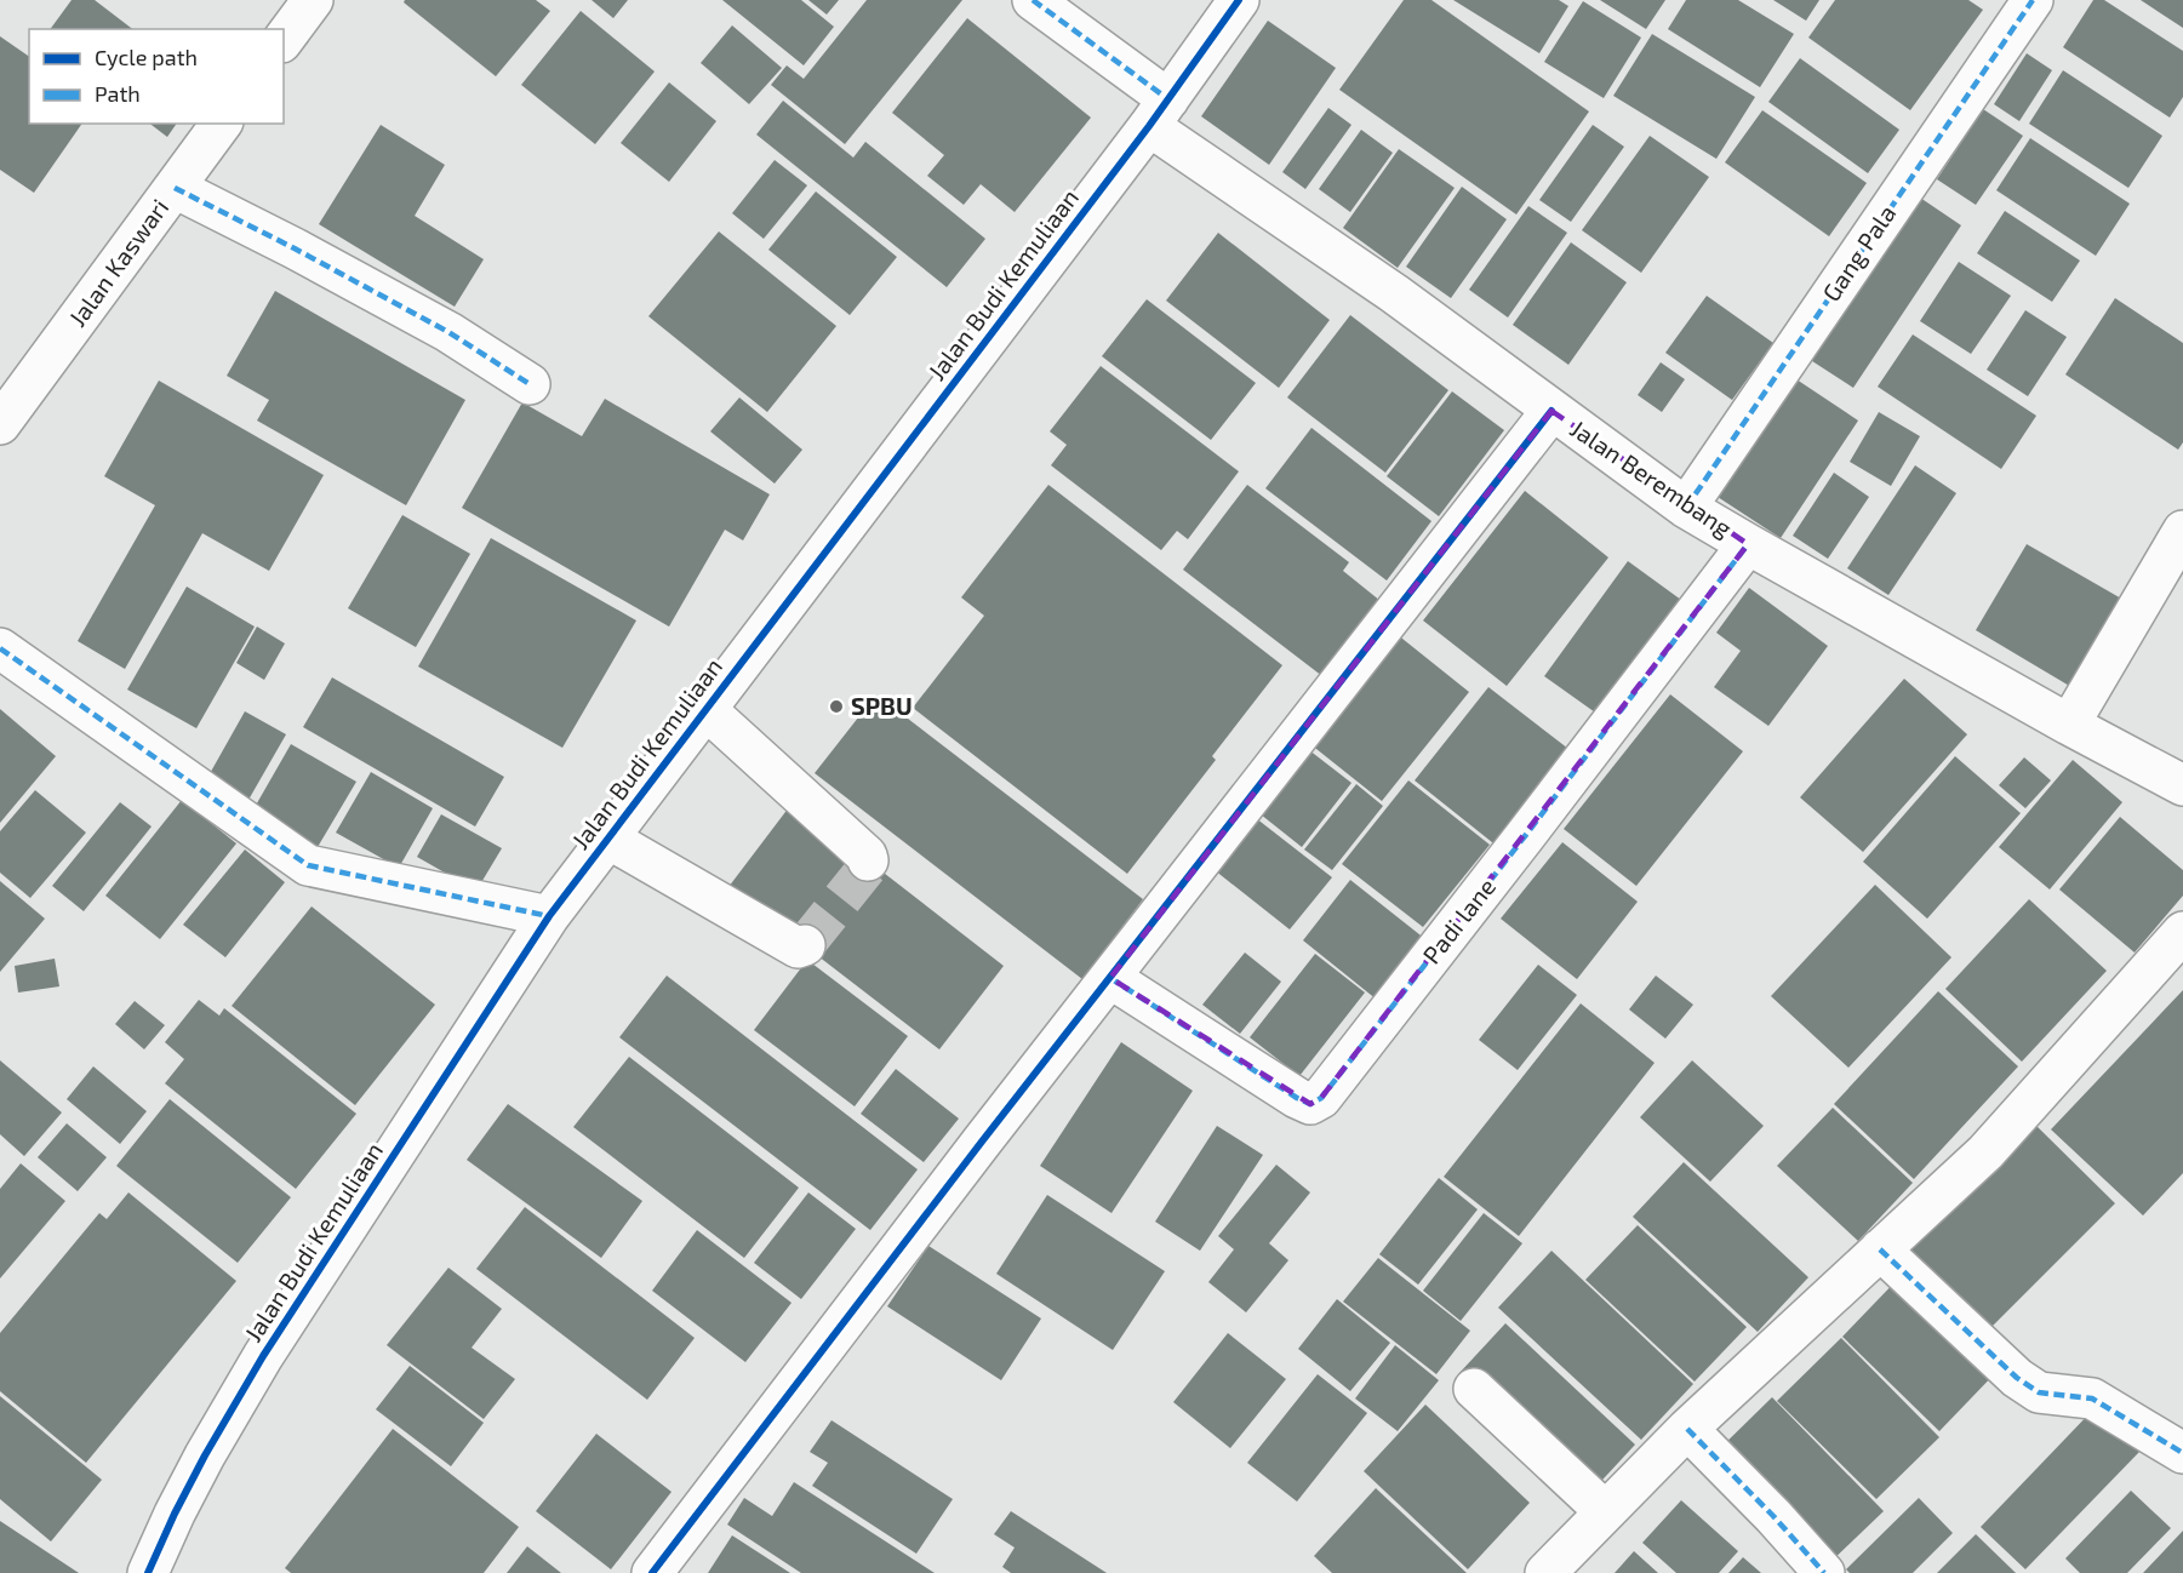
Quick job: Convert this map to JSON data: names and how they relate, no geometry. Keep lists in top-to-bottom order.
{
  "streets": {
    "street": [
      "Gang Pala",
      "Jalan Kaswari",
      "Jalan Budi Kemuliaan",
      "Jalan Berembang",
      "Padi lane"
    ]
  },
  "crossings": [
    ["Gang Pala", "Jalan Berembang"],
    ["Jalan Budi Kemuliaan", "Jalan Berembang"],
    ["Jalan Berembang", "Padi lane"]
  ],
  "places": ["SPBU"],
  "legend": ["Cycle path", "Path"]
}
